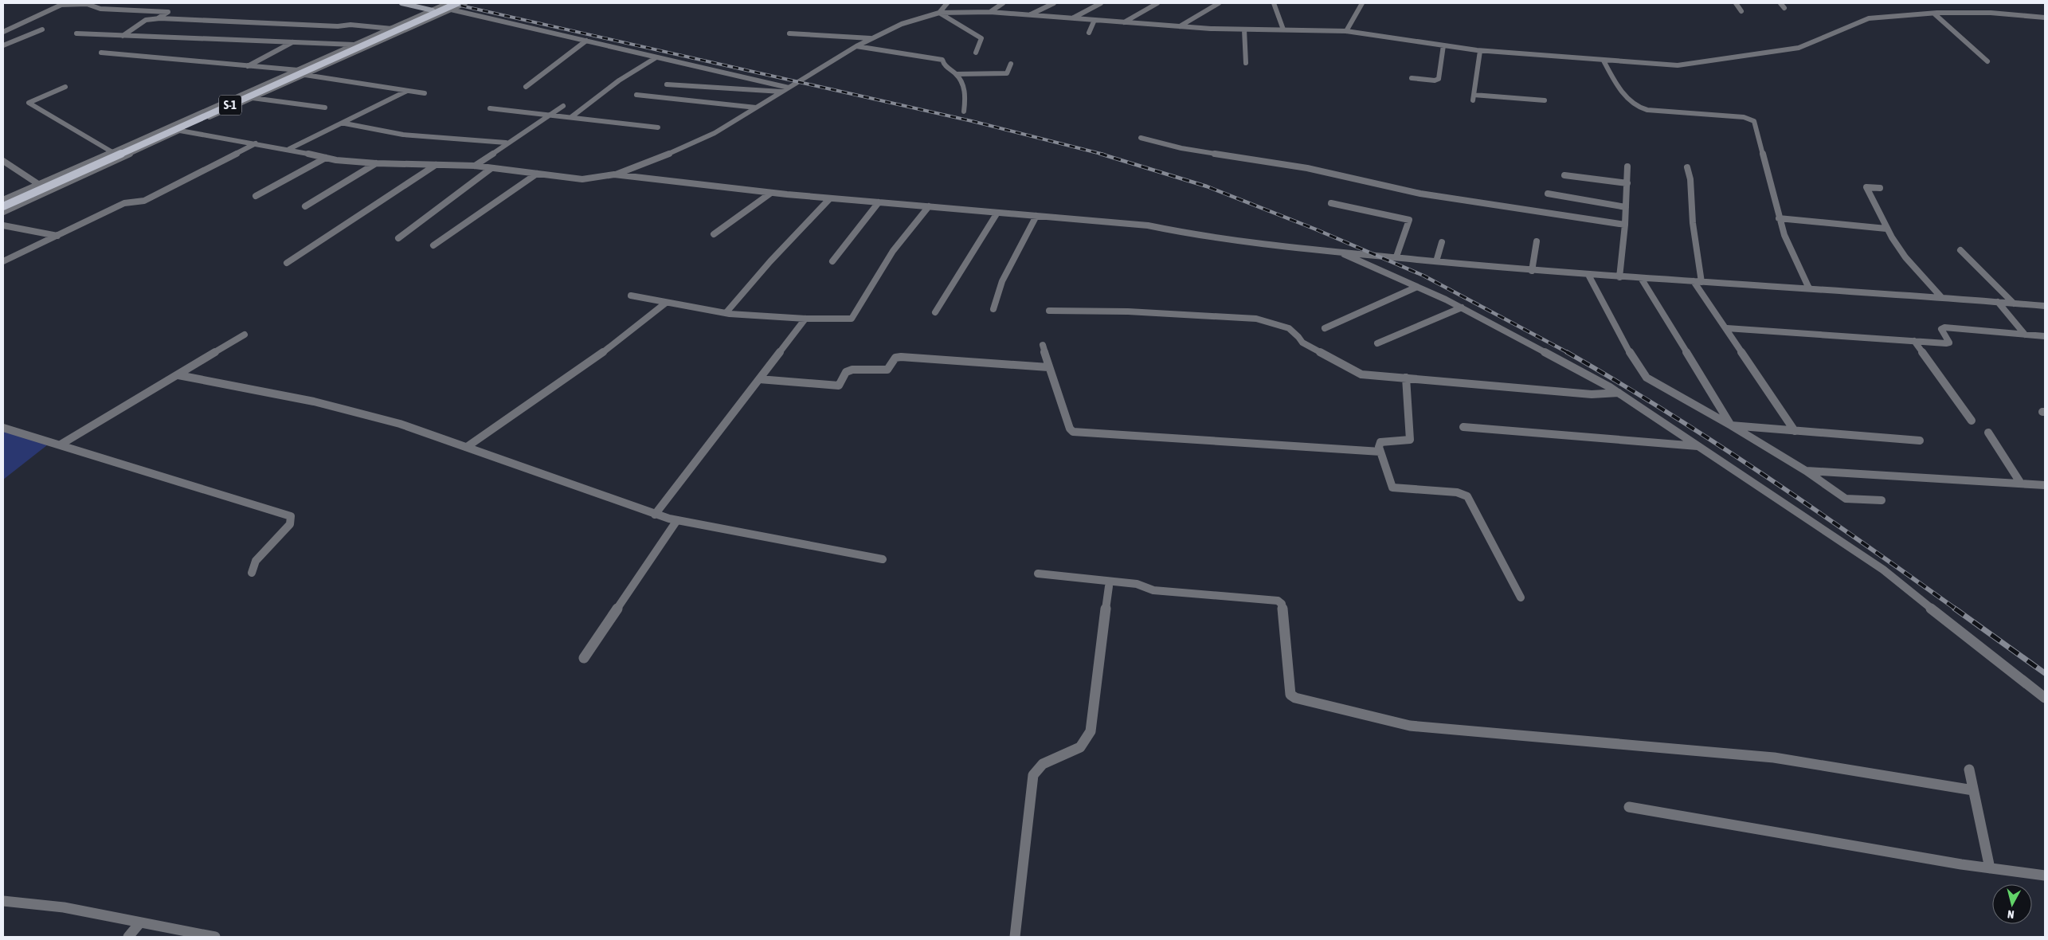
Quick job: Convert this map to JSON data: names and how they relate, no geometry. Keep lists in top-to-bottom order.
{
  "streets": {
    "main road": ["S-1"]
  },
  "north": "bottom"
}
